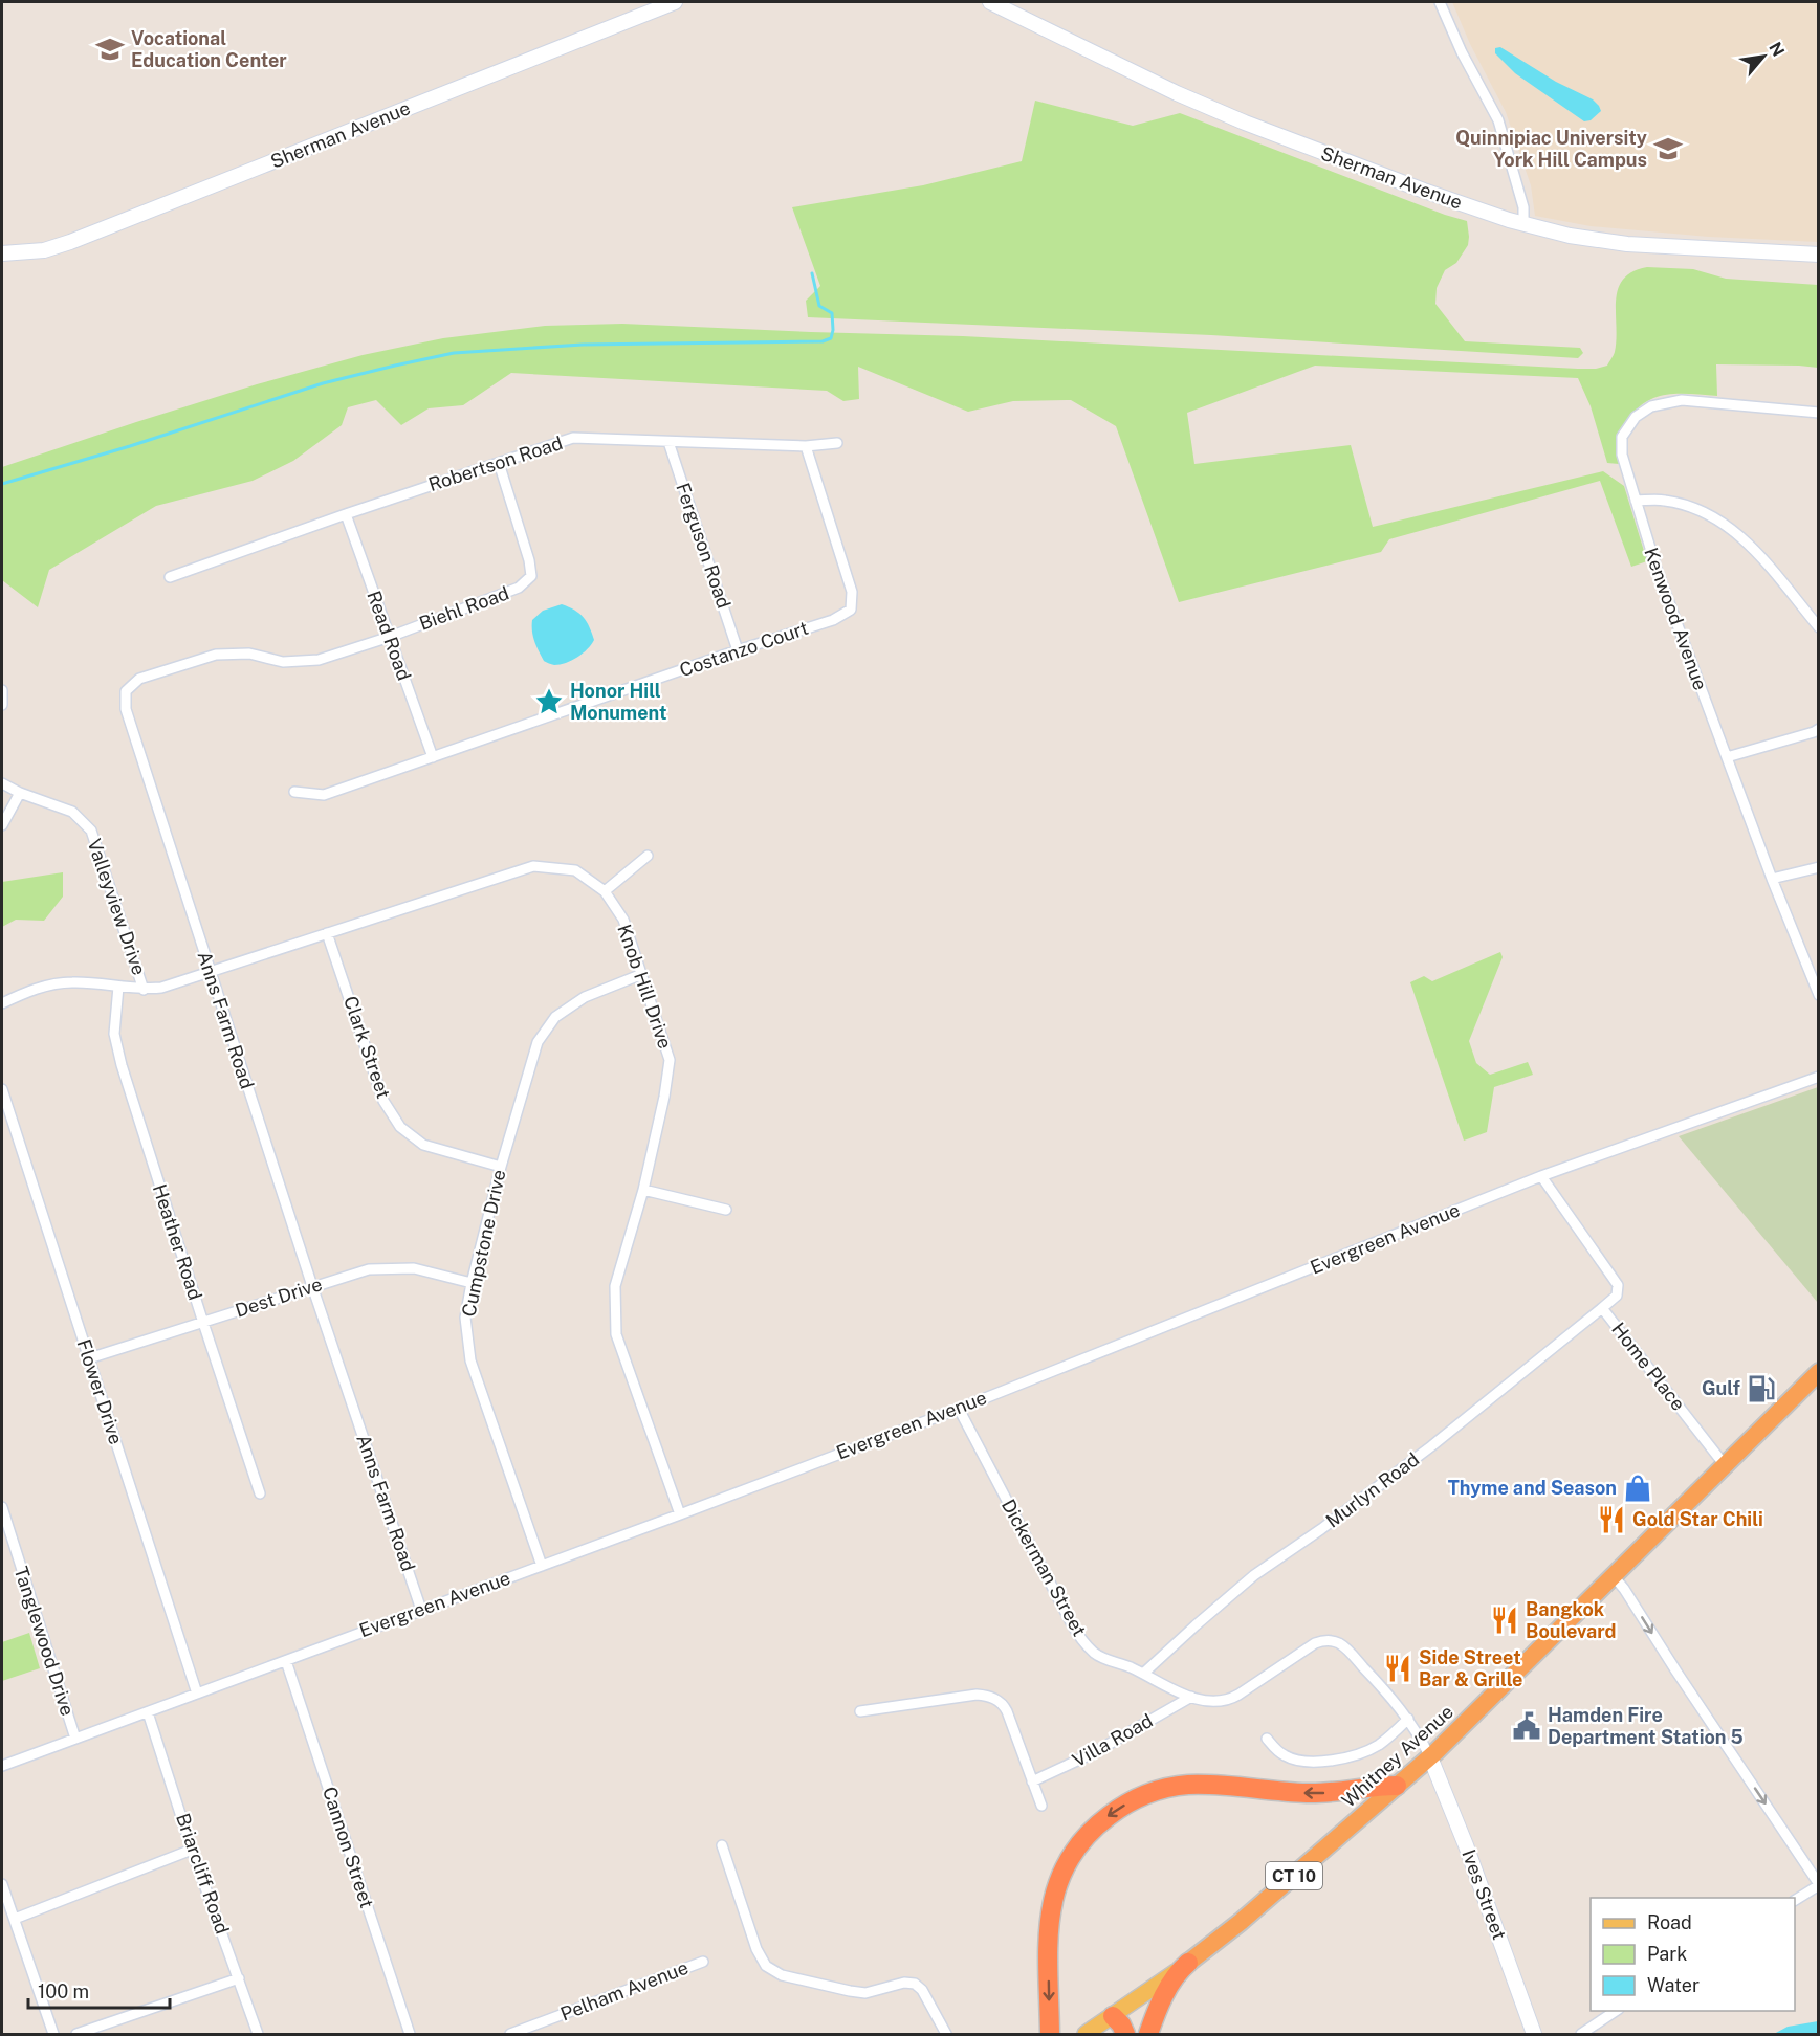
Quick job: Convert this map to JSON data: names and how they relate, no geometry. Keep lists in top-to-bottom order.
{
  "streets": {
    "highway": ["Whitney Avenue", "CT 10"],
    "main road": ["Sherman Avenue", "Ives Street"],
    "street": [
      "Robertson Road",
      "Ferguson Road",
      "Biehl Road",
      "Kenwood Avenue",
      "Read Road",
      "Costanzo Court",
      "Valleyview Drive",
      "Knob Hill Drive",
      "Anns Farm Road",
      "Clark Street",
      "Evergreen Avenue",
      "Heather Road",
      "Cumpstone Drive",
      "Dest Drive",
      "Home Place",
      "Flower Drive",
      "Murlyn Road",
      "Dickerman Street",
      "Tanglewood Drive",
      "Villa Road",
      "Cannon Street",
      "Briarcliff Road",
      "Pelham Avenue"
    ]
  },
  "crossings": [
    ["Robertson Road", "Ferguson Road"],
    ["Robertson Road", "Biehl Road"],
    ["Robertson Road", "Read Road"],
    ["Robertson Road", "Costanzo Court"],
    ["Ferguson Road", "Costanzo Court"],
    ["Biehl Road", "Read Road"],
    ["Biehl Road", "Anns Farm Road"],
    ["Read Road", "Costanzo Court"],
    ["Read Road", "Anns Farm Road"],
    ["Valleyview Drive", "Knob Hill Drive"],
    ["Knob Hill Drive", "Anns Farm Road"],
    ["Knob Hill Drive", "Clark Street"],
    ["Knob Hill Drive", "Evergreen Avenue"],
    ["Knob Hill Drive", "Heather Road"],
    ["Knob Hill Drive", "Cumpstone Drive"],
    ["Anns Farm Road", "Evergreen Avenue"],
    ["Anns Farm Road", "Dest Drive"],
    ["Clark Street", "Cumpstone Drive"],
    ["Evergreen Avenue", "Cumpstone Drive"],
    ["Evergreen Avenue", "Home Place"],
    ["Evergreen Avenue", "Flower Drive"],
    ["Evergreen Avenue", "Dickerman Street"],
    ["Evergreen Avenue", "Tanglewood Drive"],
    ["Evergreen Avenue", "Cannon Street"],
    ["Evergreen Avenue", "Briarcliff Road"],
    ["Heather Road", "Dest Drive"],
    ["Cumpstone Drive", "Dest Drive"],
    ["Dest Drive", "Flower Drive"],
    ["Home Place", "Murlyn Road"],
    ["Home Place", "Whitney Avenue"],
    ["Murlyn Road", "Dickerman Street"],
    ["Dickerman Street", "Villa Road"],
    ["Dickerman Street", "Whitney Avenue"],
    ["Dickerman Street", "Ives Street"],
    ["Whitney Avenue", "Ives Street"]
  ],
  "places": {
    "school or university": ["Vocational Education Center", "Quinnipiac University York Hill Campus"],
    "place": ["Honor Hill Monument"],
    "fuel station": ["Gulf"],
    "shop": ["Thyme and Season"],
    "restaurant": ["Gold Star Chili", "Bangkok Boulevard", "Side Street Bar & Grille"],
    "public building": ["Hamden Fire Department Station 5"]
  },
  "legend": ["Road", "Park", "Water"],
  "scale_bar": "100 m",
  "north": "top right"
}
